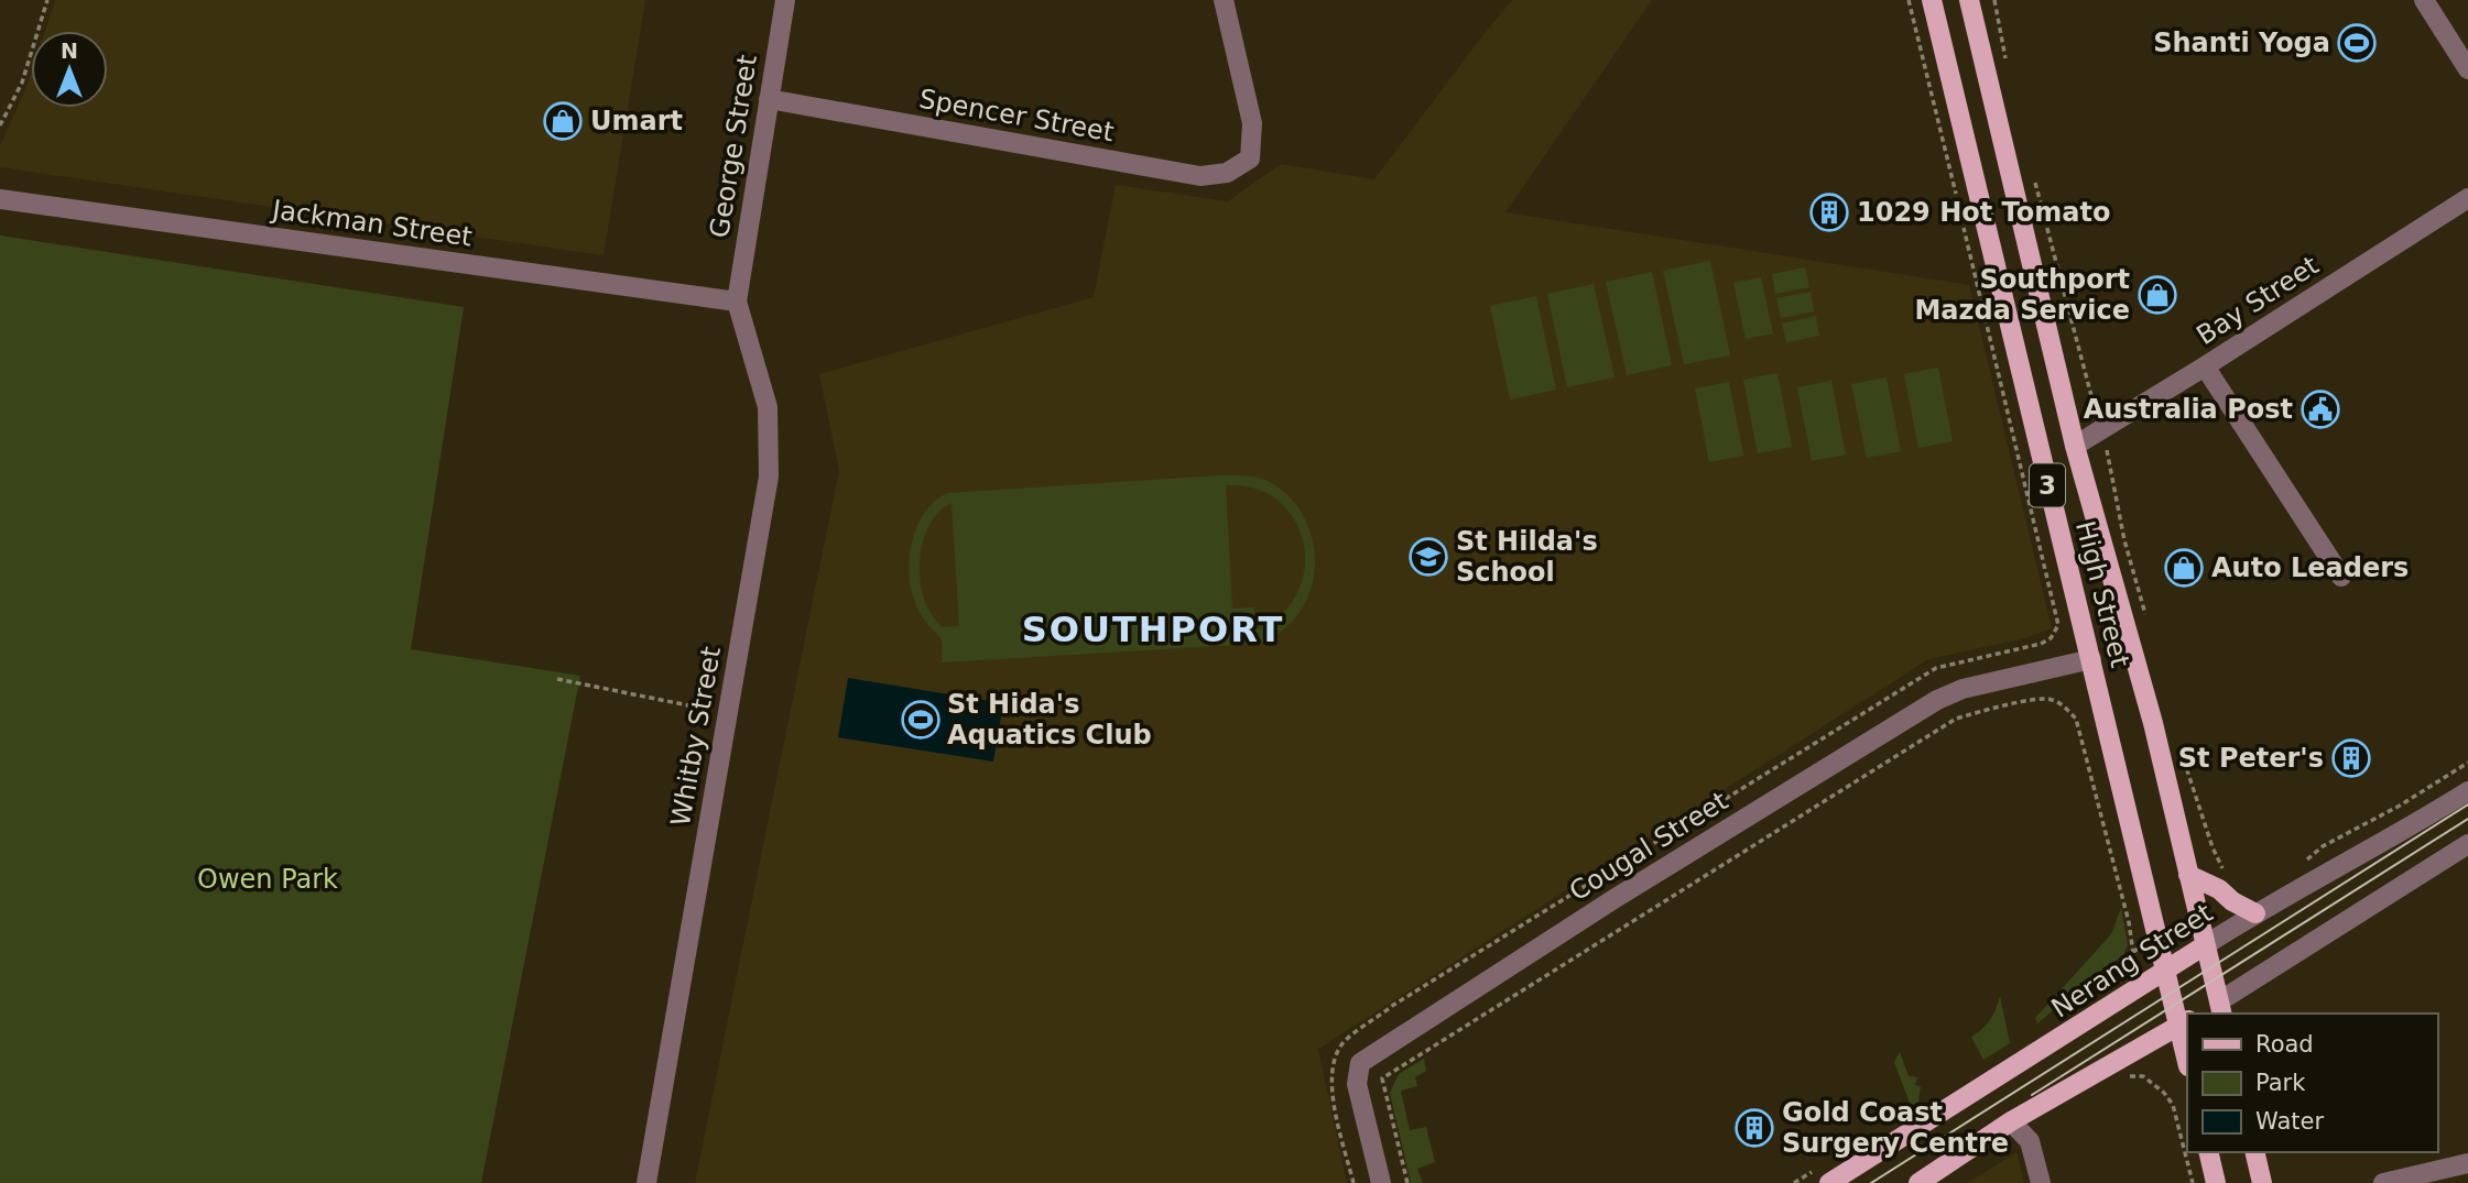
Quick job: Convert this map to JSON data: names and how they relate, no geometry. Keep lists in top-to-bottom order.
{
  "streets": {
    "main road": ["3", "High Street", "Nerang Street"],
    "street": [
      "Spencer Street",
      "George Street",
      "Jackman Street",
      "Bay Street",
      "Whitby Street",
      "Cougal Street"
    ]
  },
  "crossings": [
    ["Spencer Street", "George Street"],
    ["George Street", "Jackman Street"],
    ["George Street", "Whitby Street"],
    ["Jackman Street", "Whitby Street"],
    ["Bay Street", "High Street"],
    ["High Street", "Cougal Street"],
    ["High Street", "Nerang Street"]
  ],
  "districts": ["SOUTHPORT"],
  "parks": ["Owen Park"],
  "places": {
    "sports": ["Shanti Yoga", "St Hida's Aquatics Club"],
    "shop": ["Umart", "Southport Mazda Service", "Auto Leaders"],
    "building": ["1029 Hot Tomato", "St Peter's", "Gold Coast Surgery Centre"],
    "public building": ["Australia Post"],
    "school or university": ["St Hilda's School"]
  },
  "legend": ["Road", "Park", "Water"],
  "north": "top"
}
